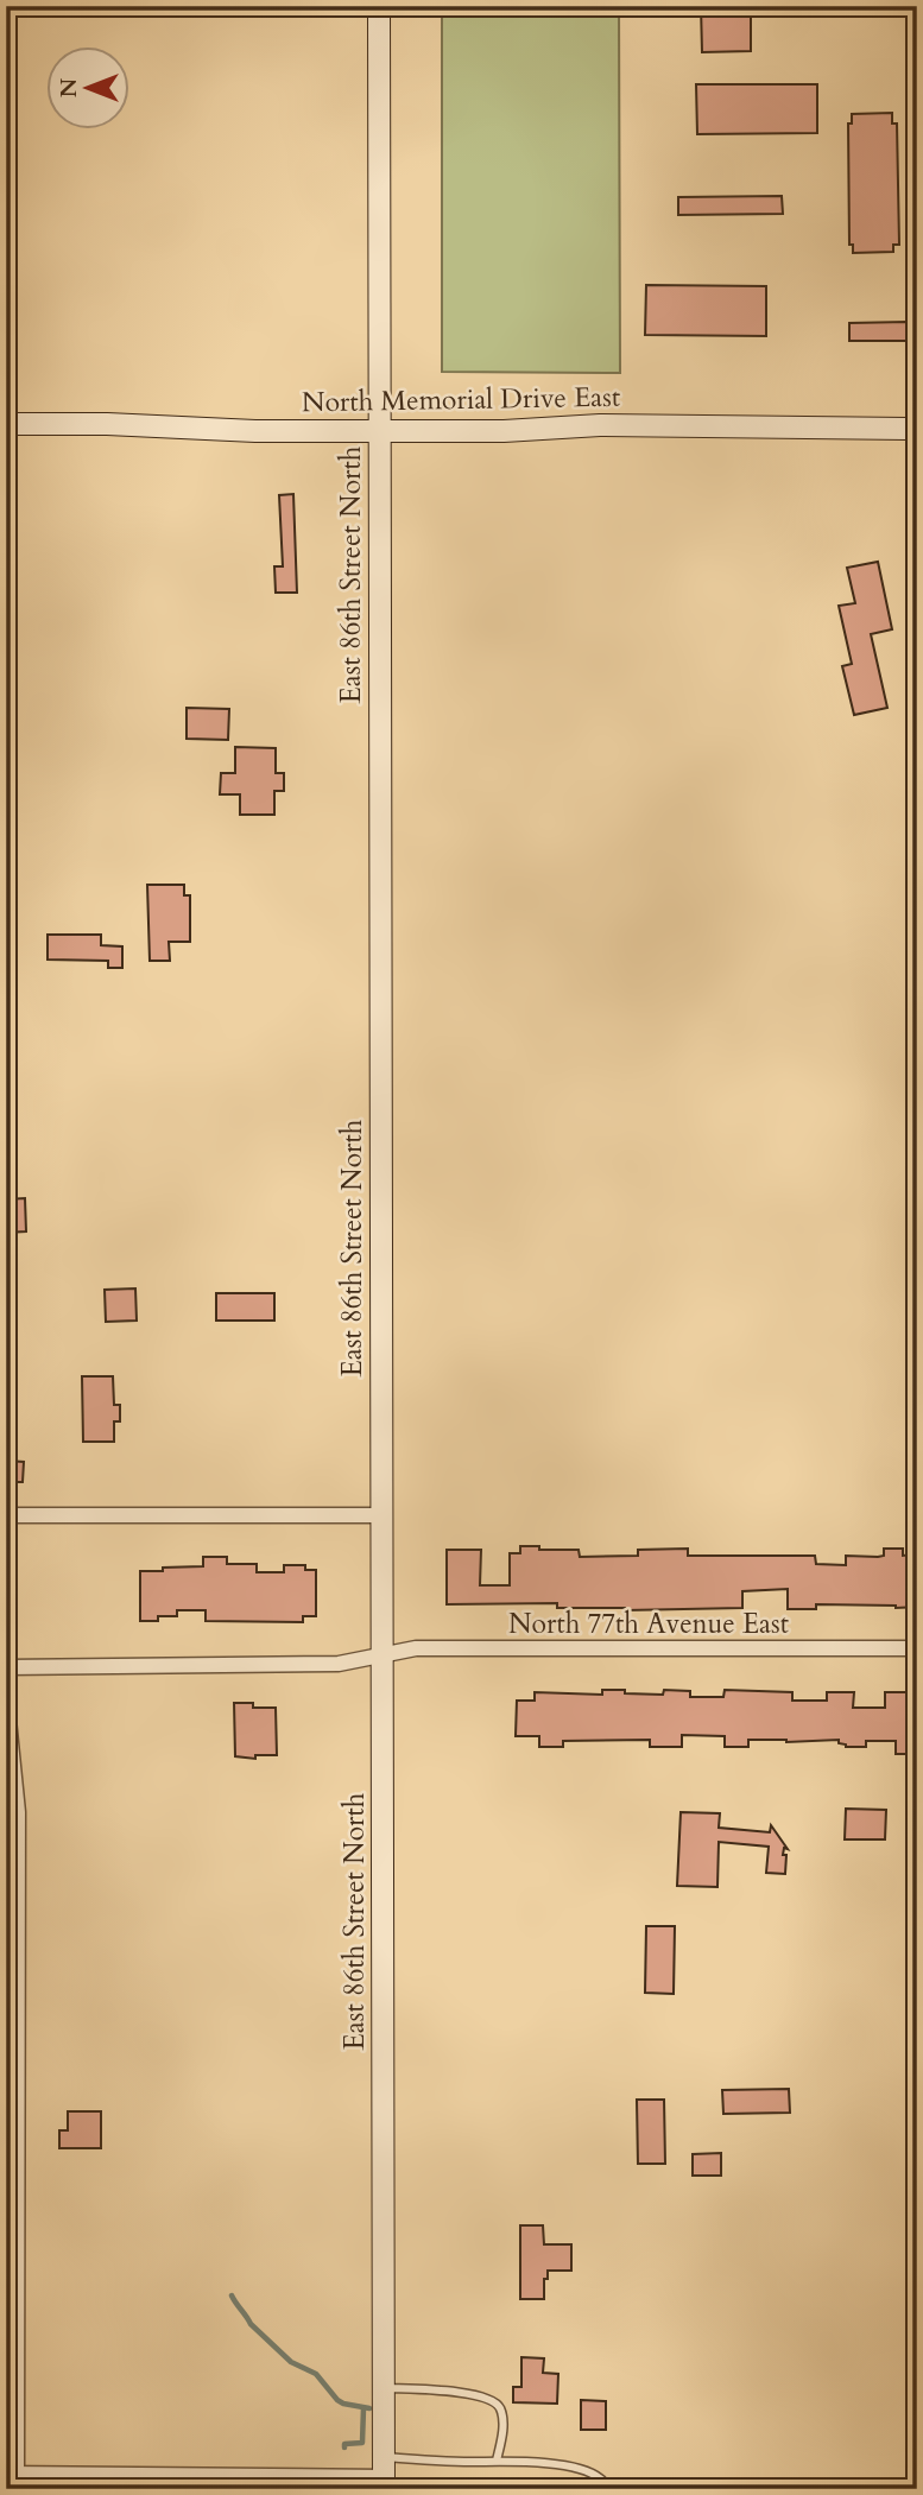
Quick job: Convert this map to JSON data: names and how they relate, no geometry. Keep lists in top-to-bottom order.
{
  "streets": {
    "street": ["North Memorial Drive East", "East 86th Street North", "North 77th Avenue East"]
  },
  "crossings": [
    ["North Memorial Drive East", "East 86th Street North"],
    ["East 86th Street North", "North 77th Avenue East"]
  ],
  "north": "left"
}
